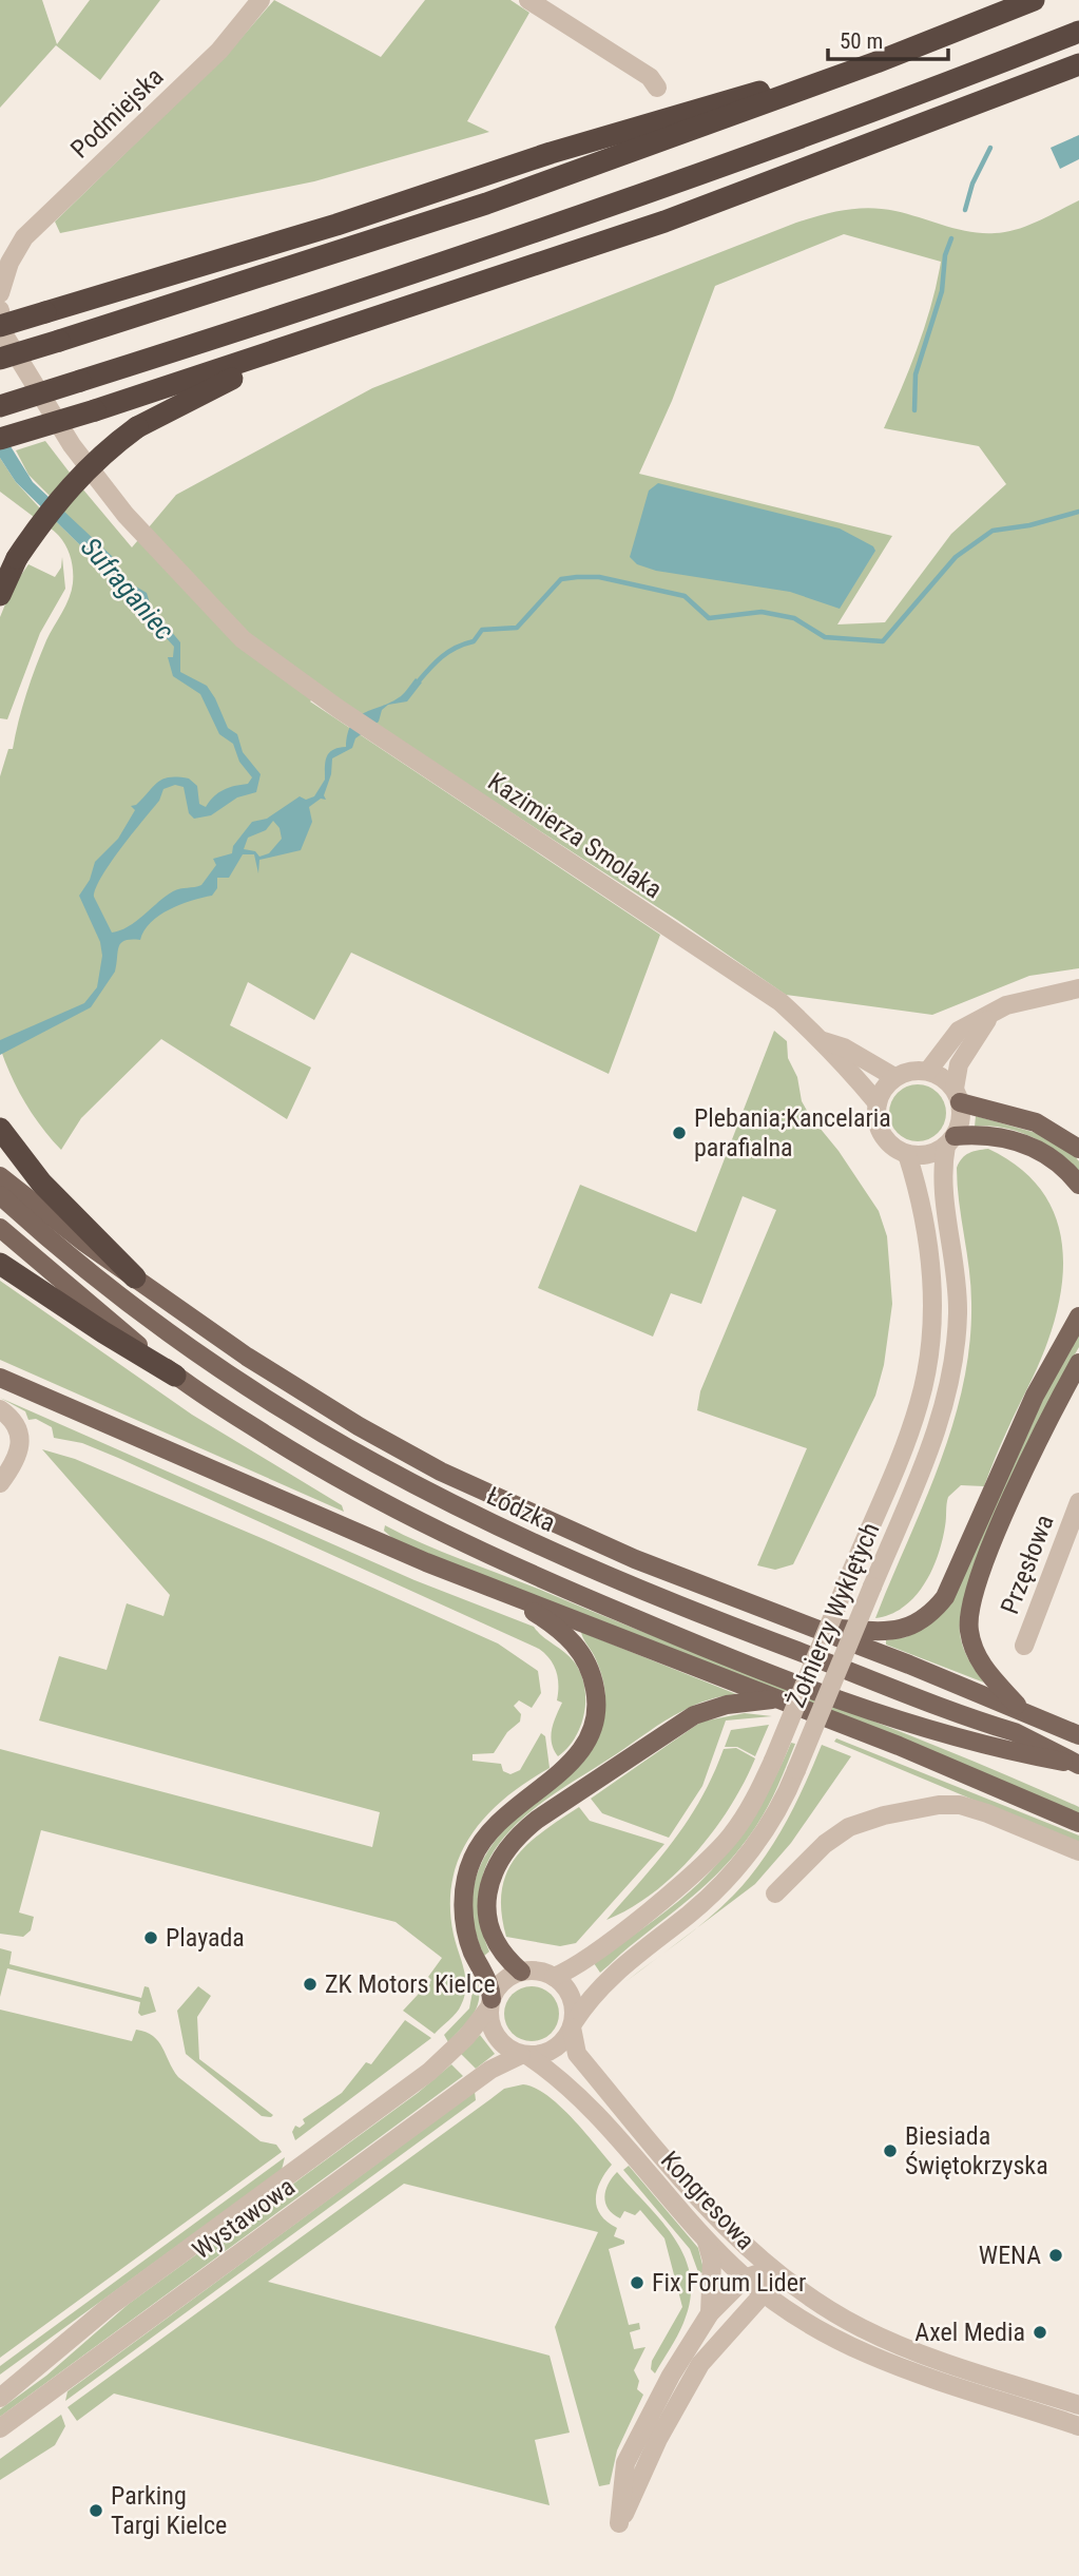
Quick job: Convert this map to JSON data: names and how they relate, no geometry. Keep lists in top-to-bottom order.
{
  "streets": {
    "main road": ["Łódzka"],
    "street": [
      "Podmiejska",
      "Kazimierza Smolaka",
      "Przęsłowa",
      "Żołnierzy Wyklętych",
      "Kongresowa",
      "Wystawowa"
    ]
  },
  "crossings": [
    ["Kazimierza Smolaka", "Żołnierzy Wyklętych"],
    ["Żołnierzy Wyklętych", "Kongresowa"],
    ["Żołnierzy Wyklętych", "Wystawowa"],
    ["Kongresowa", "Wystawowa"]
  ],
  "water": ["Sufraganiec"],
  "places": [
    "Plebania;Kancelaria parafialna",
    "Playada",
    "ZK Motors Kielce",
    "Biesiada Świętokrzyska",
    "WENA",
    "Fix Forum Lider",
    "Axel Media",
    "Parking Targi Kielce"
  ],
  "scale_bar": "50 m"
}
